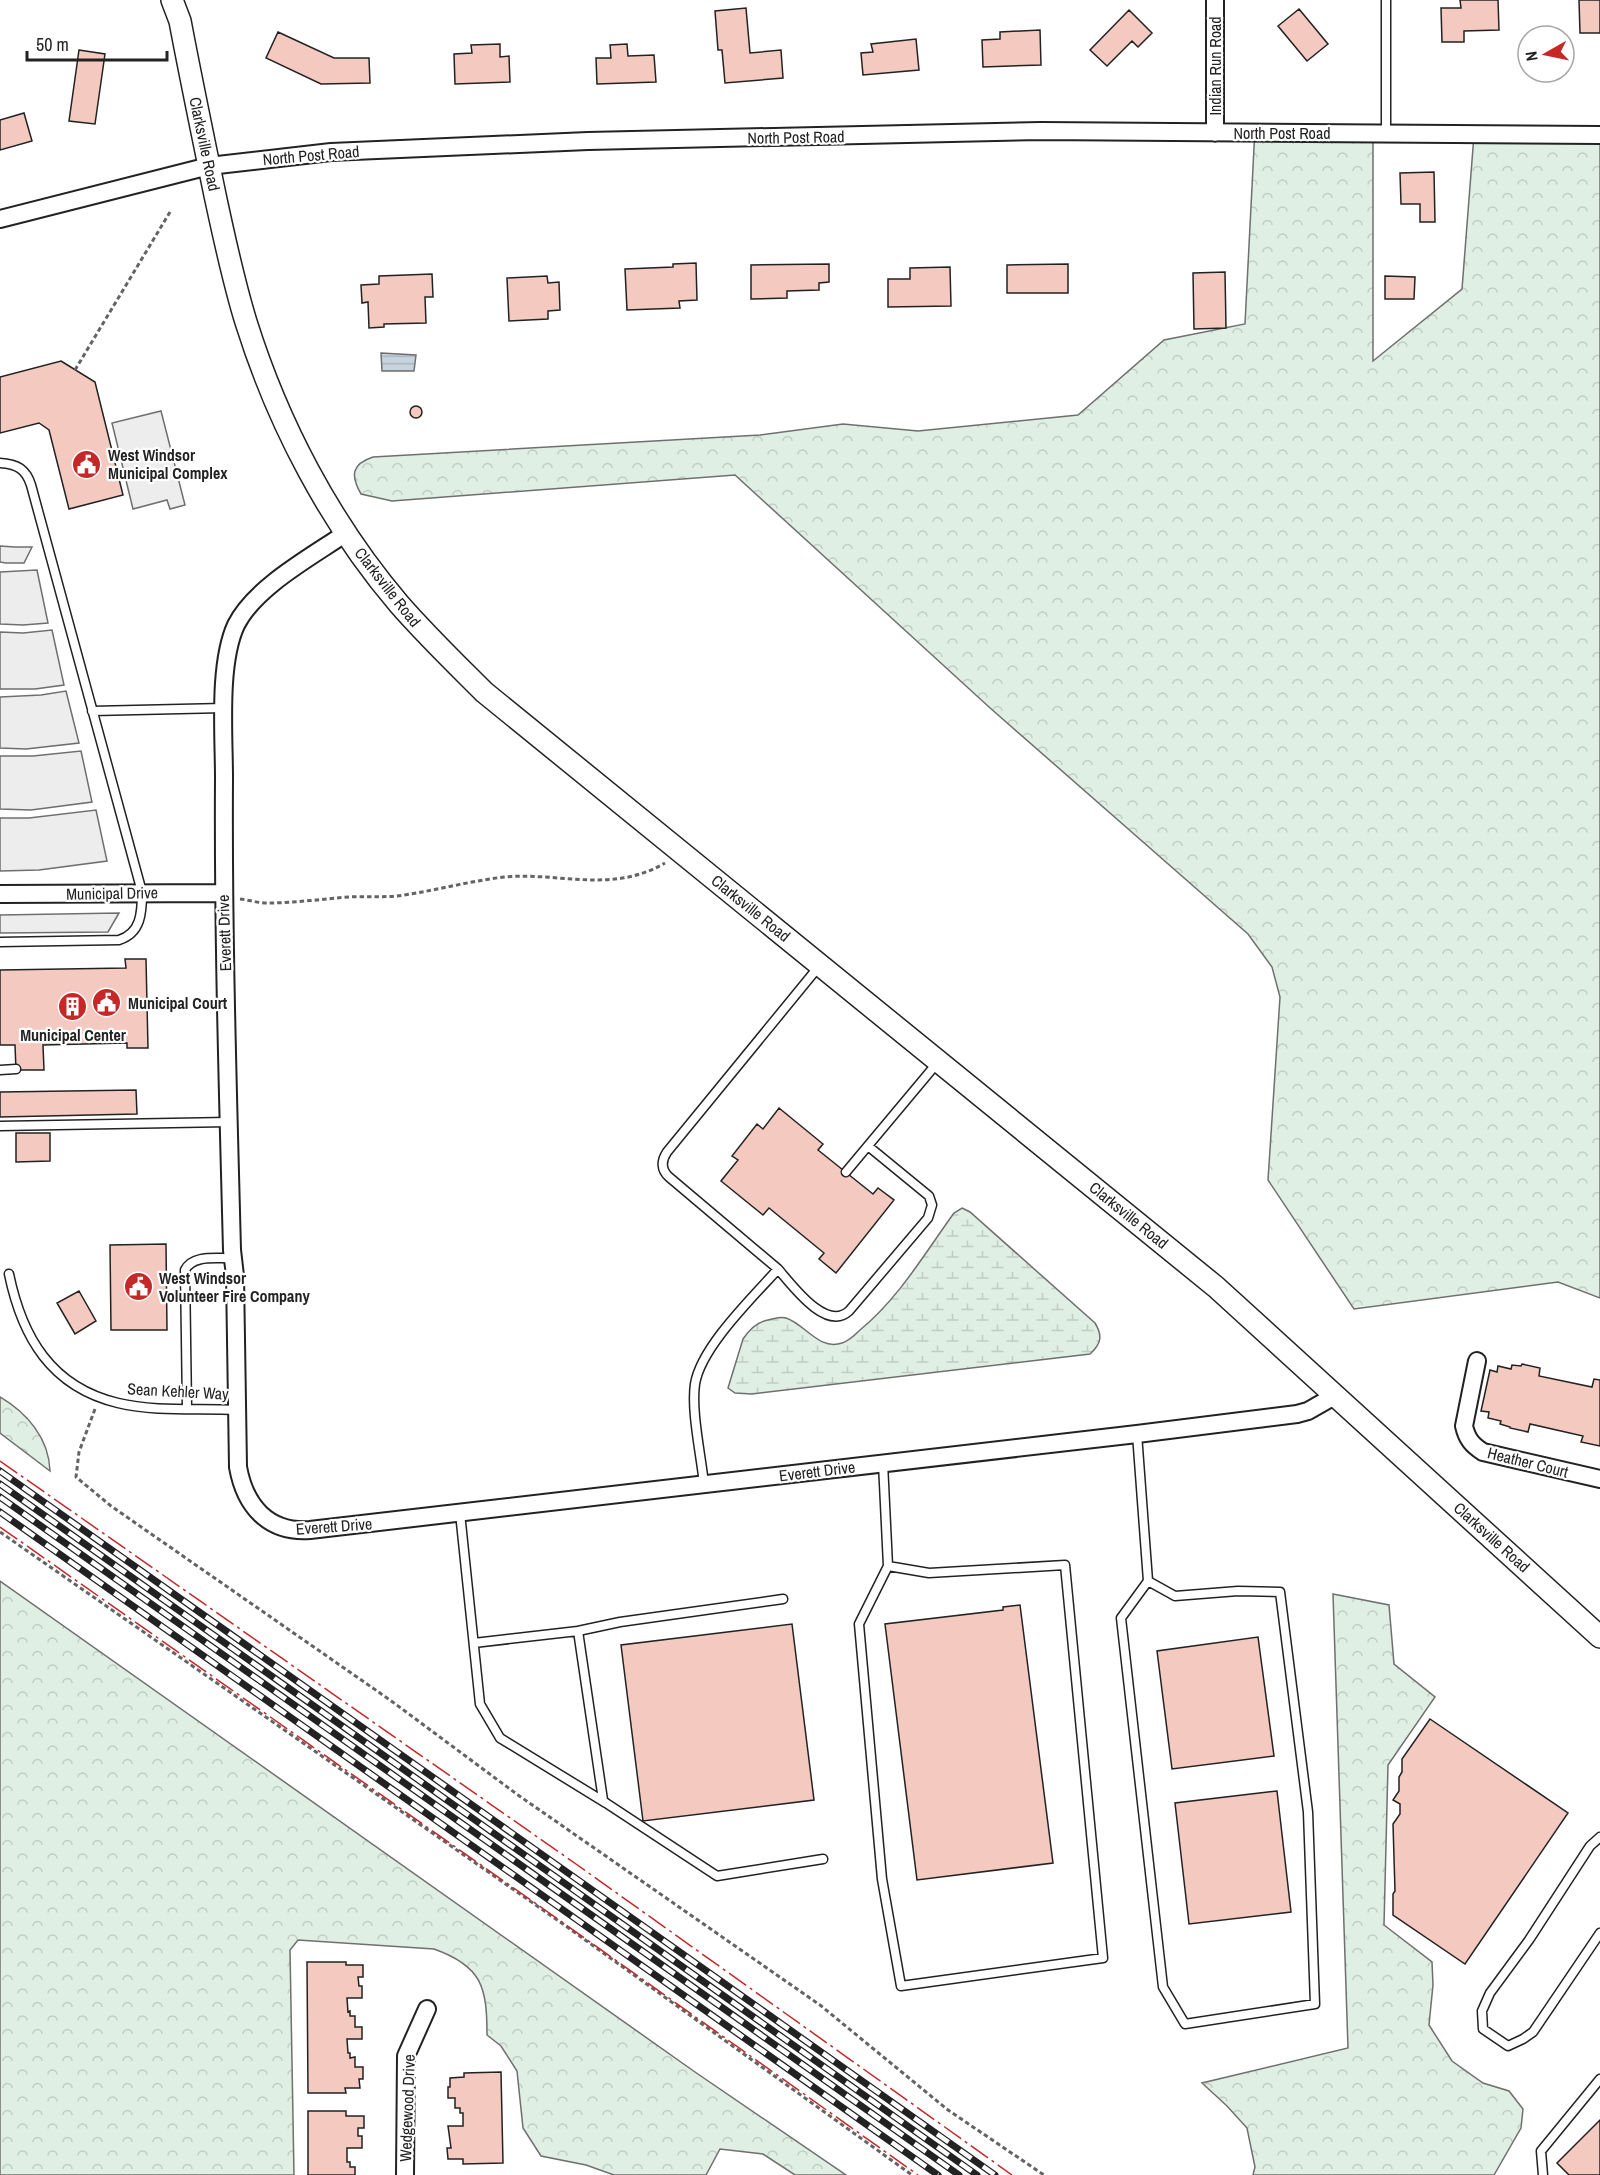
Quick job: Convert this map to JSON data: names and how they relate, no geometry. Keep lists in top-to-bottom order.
{
  "streets": {
    "street": [
      "Indian Run Road",
      "North Post Road",
      "Clarksville Road",
      "Municipal Drive",
      "Everett Drive",
      "Heather Court",
      "Wedgewood Drive"
    ],
    "lane": ["Sean Kehler Way"]
  },
  "crossings": [
    ["Indian Run Road", "North Post Road"],
    ["North Post Road", "Clarksville Road"],
    ["Clarksville Road", "Everett Drive"],
    ["Municipal Drive", "Everett Drive"],
    ["Everett Drive", "Sean Kehler Way"]
  ],
  "places": {
    "public building": ["West Windsor Municipal Complex", "Municipal Court", "West Windsor Volunteer Fire Company"],
    "building": ["Municipal Center"]
  },
  "scale_bar": "50 m",
  "north": "left"
}
